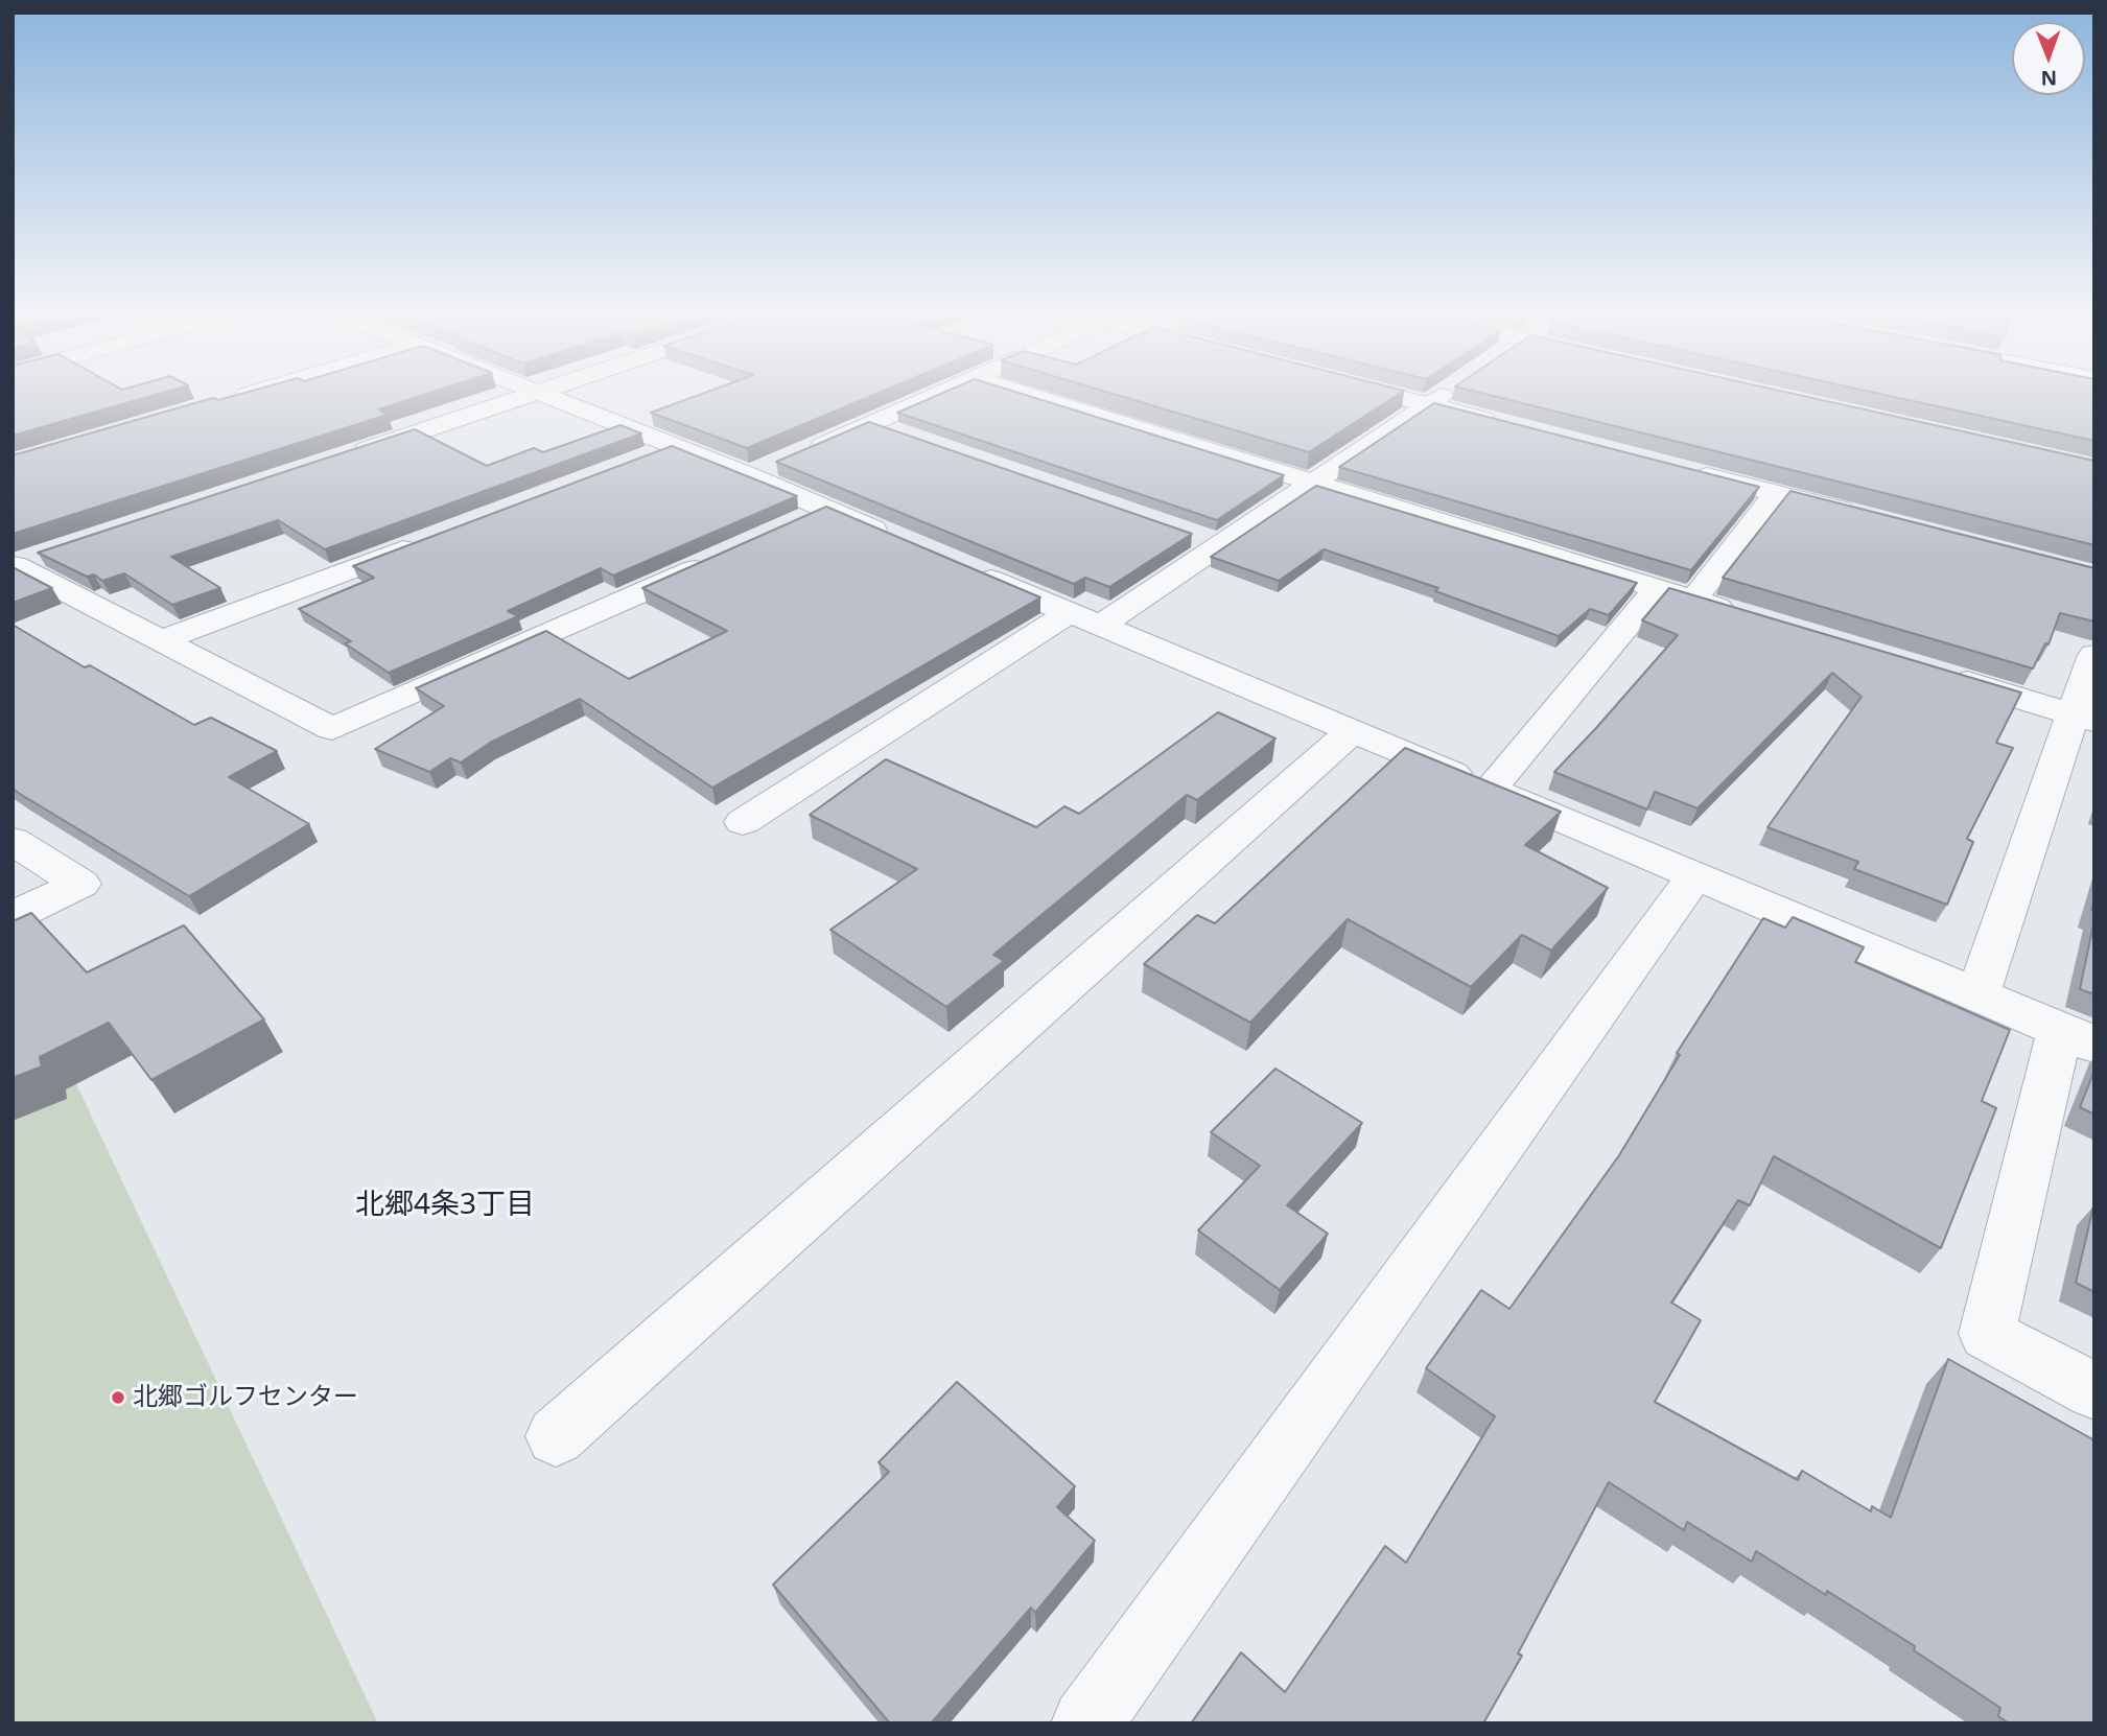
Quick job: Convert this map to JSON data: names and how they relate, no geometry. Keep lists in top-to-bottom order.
{
  "districts": ["北郷4条3丁目"],
  "places": ["北郷ゴルフセンター"],
  "north": "bottom"
}
